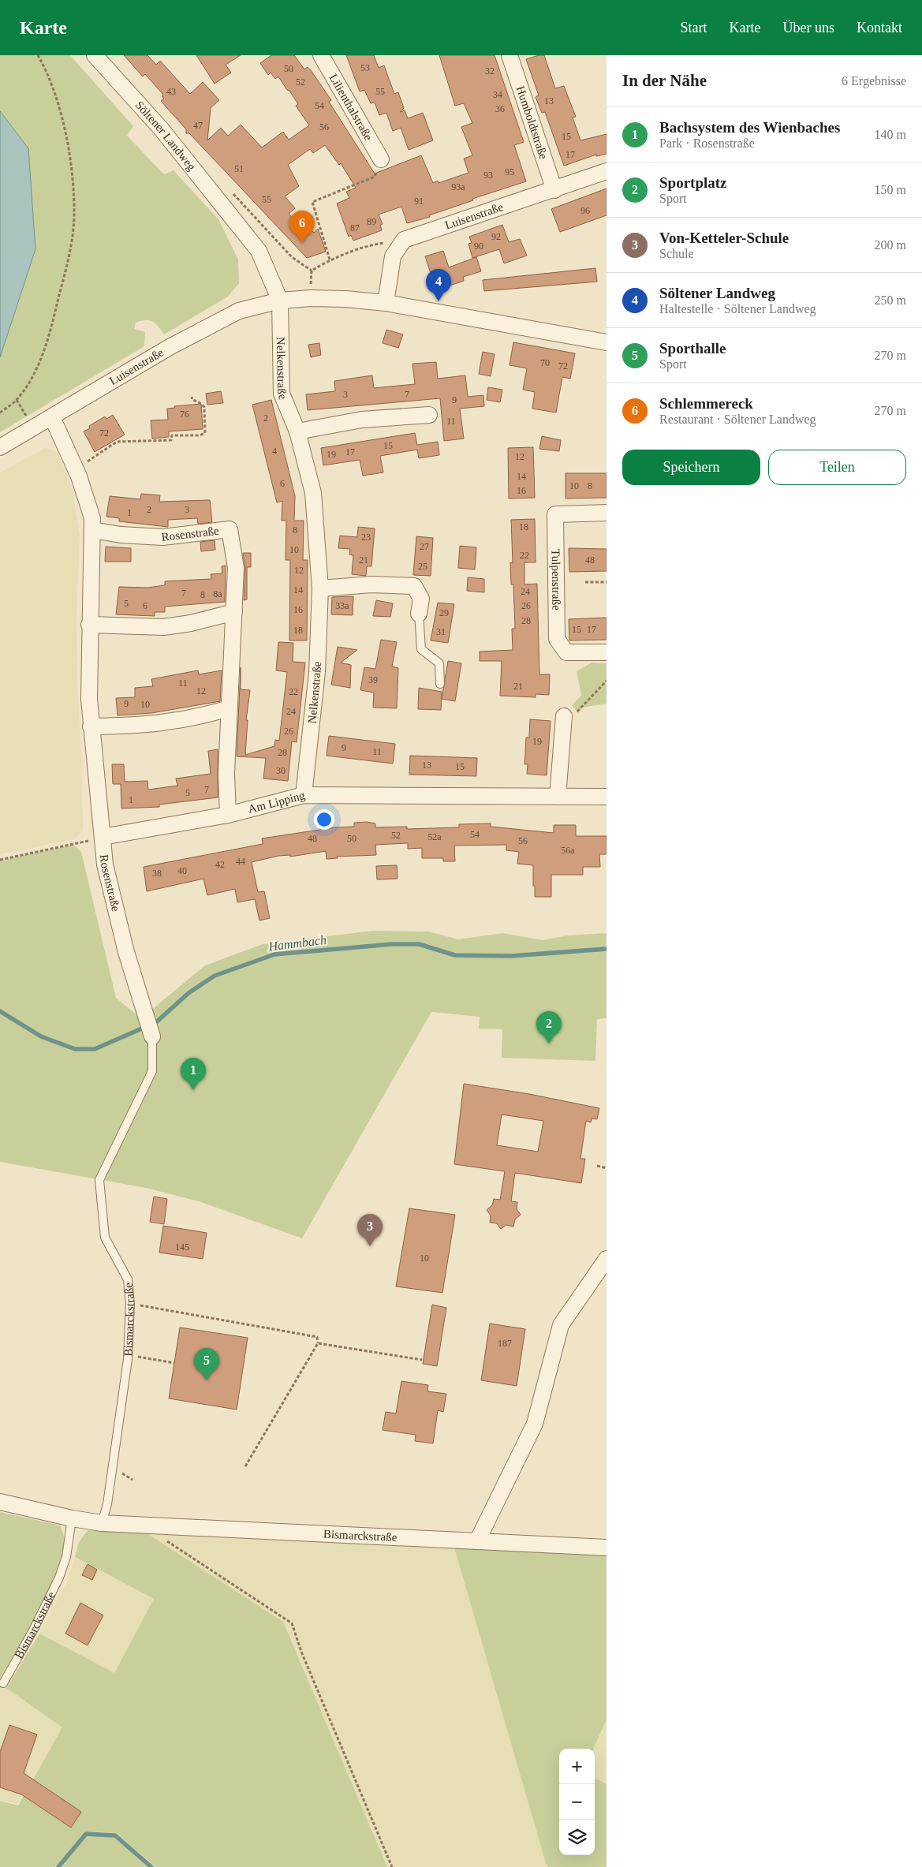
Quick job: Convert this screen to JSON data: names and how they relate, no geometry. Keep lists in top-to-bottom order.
{
  "streets": {
    "street": [
      "Lilienthalstraße",
      "Humboldtstraße",
      "Söltener Landweg",
      "Luisenstraße",
      "Nelkenstraße",
      "Rosenstraße",
      "Tulpenstraße",
      "Am Lipping",
      "Bismarckstraße"
    ]
  },
  "crossings": [
    ["Humboldtstraße", "Luisenstraße"],
    ["Söltener Landweg", "Luisenstraße"],
    ["Söltener Landweg", "Nelkenstraße"],
    ["Luisenstraße", "Nelkenstraße"],
    ["Luisenstraße", "Rosenstraße"],
    ["Nelkenstraße", "Am Lipping"],
    ["Rosenstraße", "Am Lipping"],
    ["Rosenstraße", "Bismarckstraße"]
  ],
  "water": ["Hammbach"],
  "house_numbers": [
    "53",
    "50",
    "32",
    "52",
    "43",
    "55",
    "34",
    "13",
    "54",
    "36",
    "47",
    "56",
    "15",
    "17",
    "51",
    "95",
    "93",
    "93a",
    "55",
    "91",
    "96",
    "89",
    "87",
    "92",
    "90",
    "70",
    "72",
    "3",
    "7",
    "9",
    "76",
    "2",
    "11",
    "72",
    "15",
    "4",
    "17",
    "19",
    "12",
    "14",
    "6",
    "10",
    "8",
    "16",
    "2",
    "3",
    "1",
    "18",
    "8",
    "23",
    "27",
    "10",
    "22",
    "21",
    "48",
    "25",
    "12",
    "14",
    "24",
    "7",
    "8a",
    "8",
    "5",
    "6",
    "33a",
    "26",
    "16",
    "29",
    "28",
    "15",
    "17",
    "18",
    "31",
    "39",
    "11",
    "21",
    "12",
    "22",
    "9",
    "10",
    "24",
    "26",
    "19",
    "9",
    "11",
    "28",
    "13",
    "15",
    "30",
    "7",
    "5",
    "1",
    "54",
    "52",
    "52a",
    "48",
    "50",
    "56",
    "56a",
    "44",
    "42",
    "40",
    "38",
    "145",
    "10",
    "187"
  ],
  "page": {
    "header": "Karte",
    "nav": [
      "Start",
      "Karte",
      "Über uns",
      "Kontakt"
    ],
    "heading": ["In der Nähe", "6 Ergebnisse"],
    "list": [
      {
        "mark": "1",
        "name": "Bachsystem des Wienbaches",
        "note": "Park · Rosenstraße",
        "value": "140 m"
      },
      {
        "mark": "2",
        "name": "Sportplatz",
        "note": "Sport",
        "value": "150 m"
      },
      {
        "mark": "3",
        "name": "Von-Ketteler-Schule",
        "note": "Schule",
        "value": "200 m"
      },
      {
        "mark": "4",
        "name": "Söltener Landweg",
        "note": "Haltestelle · Söltener Landweg",
        "value": "250 m"
      },
      {
        "mark": "5",
        "name": "Sporthalle",
        "note": "Sport",
        "value": "270 m"
      },
      {
        "mark": "6",
        "name": "Schlemmereck",
        "note": "Restaurant · Söltener Landweg",
        "value": "270 m"
      }
    ],
    "pins": [
      "6",
      "4",
      "2",
      "1",
      "3",
      "5"
    ],
    "buttons": ["Speichern", "Teilen"],
    "map_buttons": ["+", "−"]
  }
}
